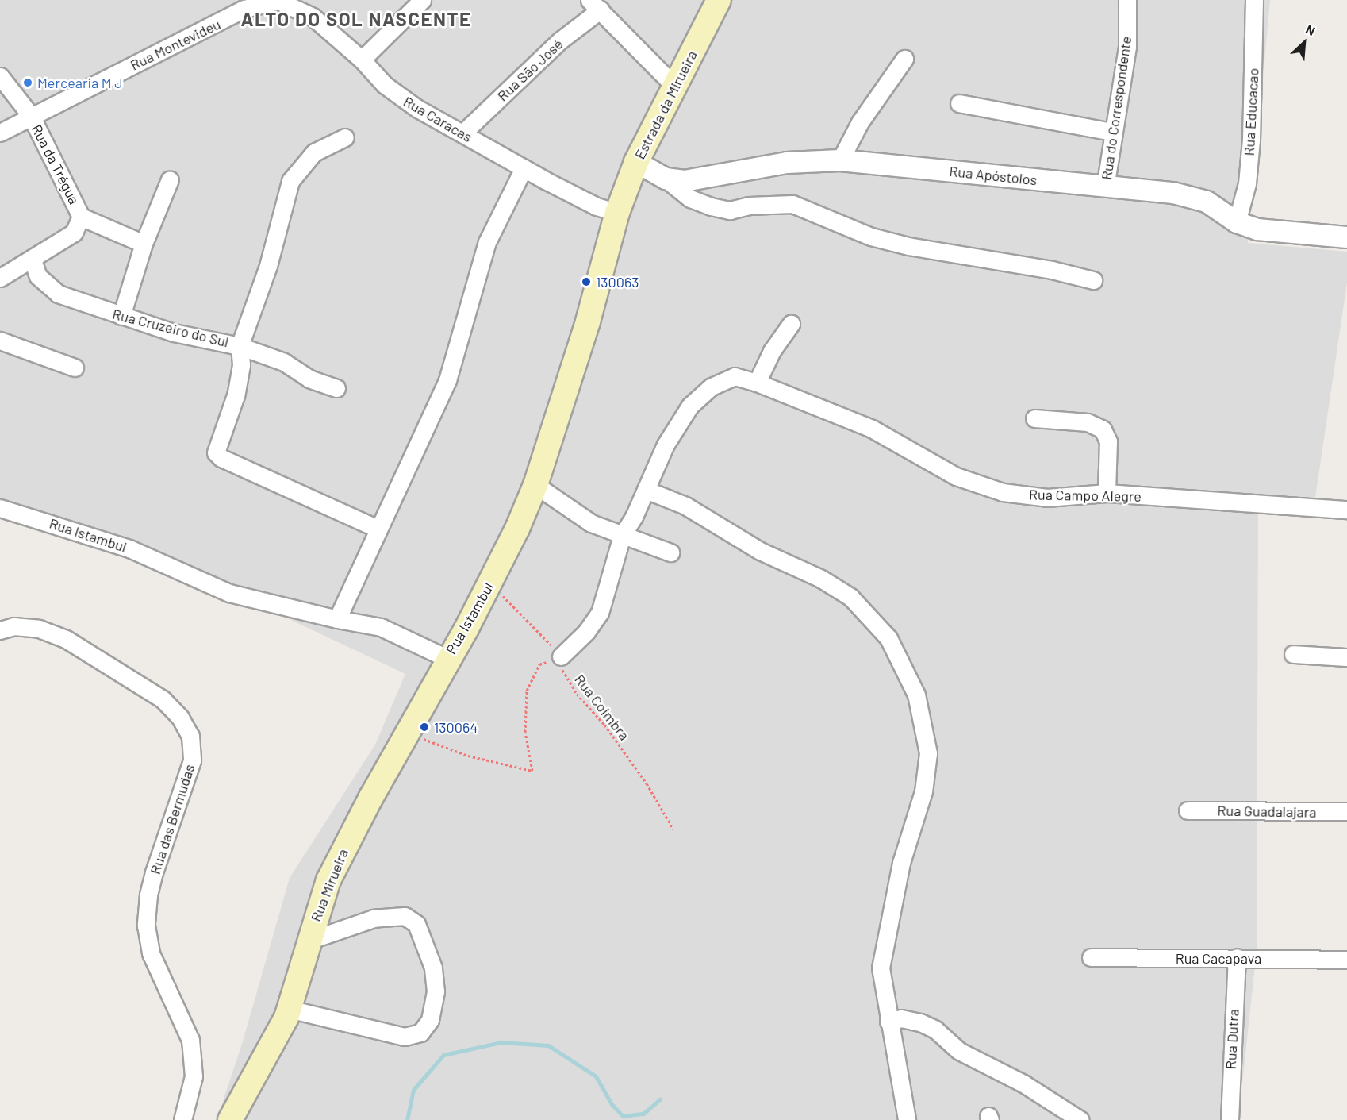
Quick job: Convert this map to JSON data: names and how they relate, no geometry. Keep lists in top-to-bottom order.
{
  "streets": {
    "main road": ["Estrada da Mirueira", "Rua Istambul", "Rua Mirueira"],
    "street": [
      "Rua Montevideu",
      "Rua São José",
      "Rua do Correspondente",
      "Rua Educacao",
      "Rua Caracas",
      "Rua da Trégua",
      "Rua Apóstolos",
      "Rua Cruzeiro do Sul",
      "Rua Campo Alegre",
      "Rua Guadalajara",
      "Rua das Bermudas",
      "Rua Cacapava",
      "Rua Dutra"
    ],
    "path": ["Rua Coimbra"]
  },
  "crossings": [
    ["Rua Montevideu", "Rua Caracas"],
    ["Rua Montevideu", "Rua da Trégua"],
    ["Rua São José", "Rua Caracas"],
    ["Estrada da Mirueira", "Rua Caracas"],
    ["Estrada da Mirueira", "Rua Apóstolos"],
    ["Estrada da Mirueira", "Rua Istambul"],
    ["Rua do Correspondente", "Rua Apóstolos"],
    ["Rua Educacao", "Rua Apóstolos"],
    ["Rua Caracas", "Rua Istambul"],
    ["Rua da Trégua", "Rua Cruzeiro do Sul"],
    ["Rua Istambul", "Rua Coimbra"],
    ["Rua Istambul", "Rua Mirueira"],
    ["Rua Cacapava", "Rua Dutra"]
  ],
  "districts": ["ALTO DO SOL NASCENTE"],
  "places": ["Mercearia M J", "130063", "130064"],
  "north": "top right"
}
